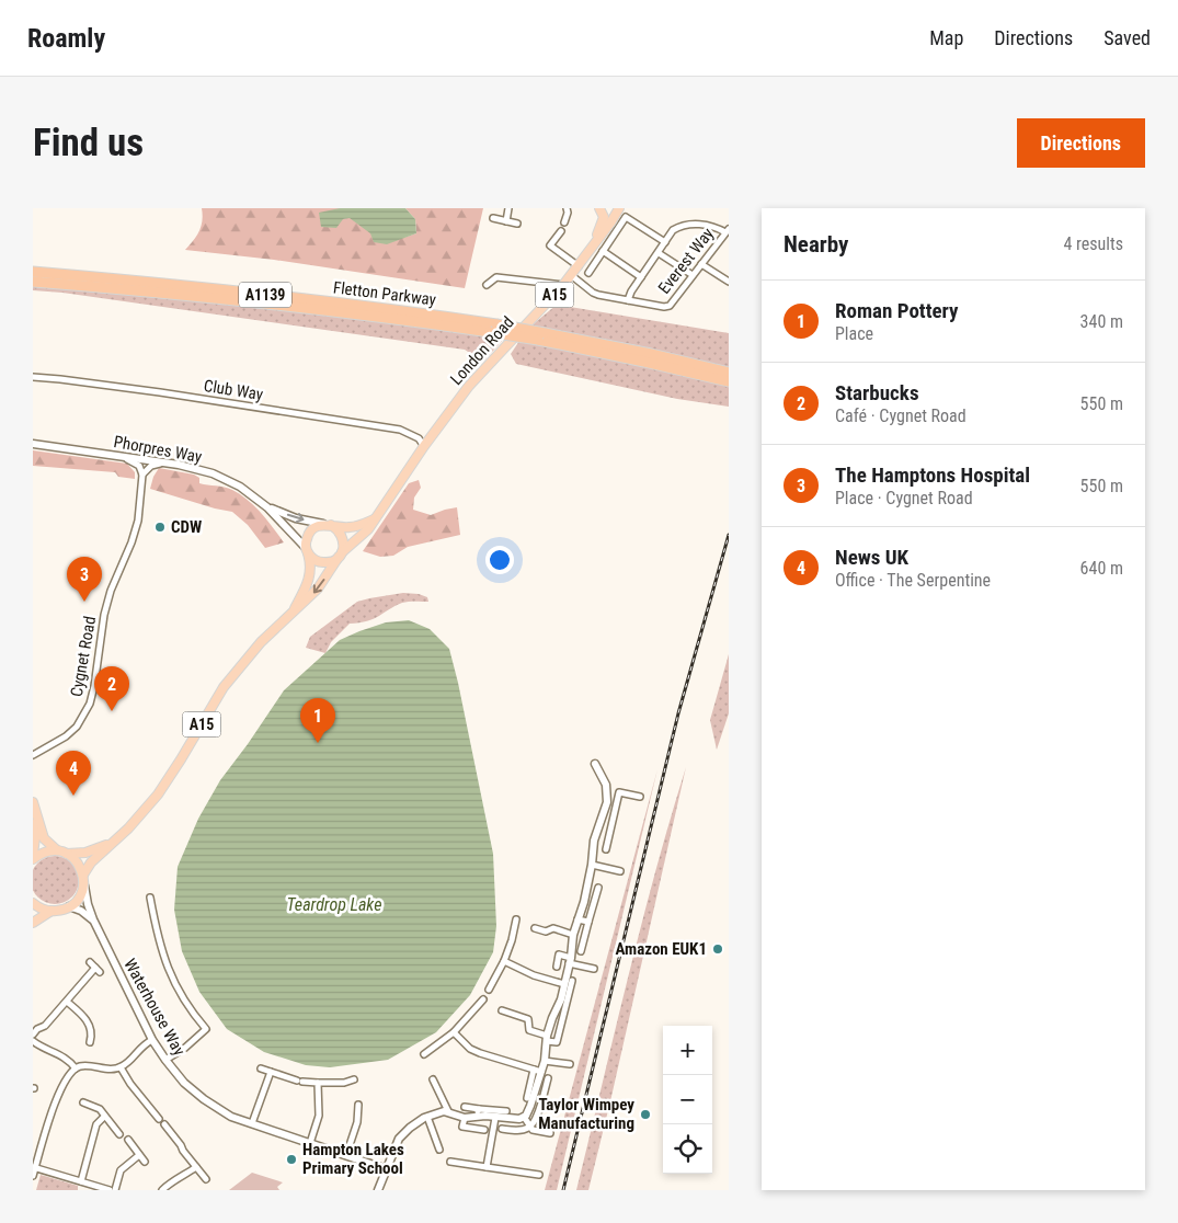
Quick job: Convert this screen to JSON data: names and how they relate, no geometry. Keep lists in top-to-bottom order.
{
  "streets": {
    "highway": ["Fletton Parkway", "A1139"],
    "main road": ["A15", "London Road"],
    "street": [
      "Everest Way",
      "Club Way",
      "Phorpres Way",
      "Cygnet Road",
      "Waterhouse Way"
    ]
  },
  "crossings": [
    ["Everest Way", "London Road"],
    ["London Road", "Club Way"],
    ["London Road", "Phorpres Way"],
    ["London Road", "Waterhouse Way"]
  ],
  "water": ["Teardrop Lake"],
  "places": [
    "CDW",
    "Amazon EUK1",
    "Taylor Wimpey Manufacturing",
    "Hampton Lakes Primary School"
  ],
  "page": {
    "header": "Roamly",
    "nav": ["Map", "Directions", "Saved"],
    "buttons": "Directions",
    "title": "Find us",
    "heading": ["Nearby", "4 results"],
    "list": [
      {
        "mark": "1",
        "name": "Roman Pottery",
        "note": "Place",
        "value": "340 m"
      },
      {
        "mark": "2",
        "name": "Starbucks",
        "note": "Café · Cygnet Road",
        "value": "550 m"
      },
      {
        "mark": "3",
        "name": "The Hamptons Hospital",
        "note": "Place · Cygnet Road",
        "value": "550 m"
      },
      {
        "mark": "4",
        "name": "News UK",
        "note": "Office · The Serpentine",
        "value": "640 m"
      }
    ],
    "pins": [
      "3",
      "2",
      "1",
      "4"
    ],
    "map_buttons": ["+", "−"]
  }
}
